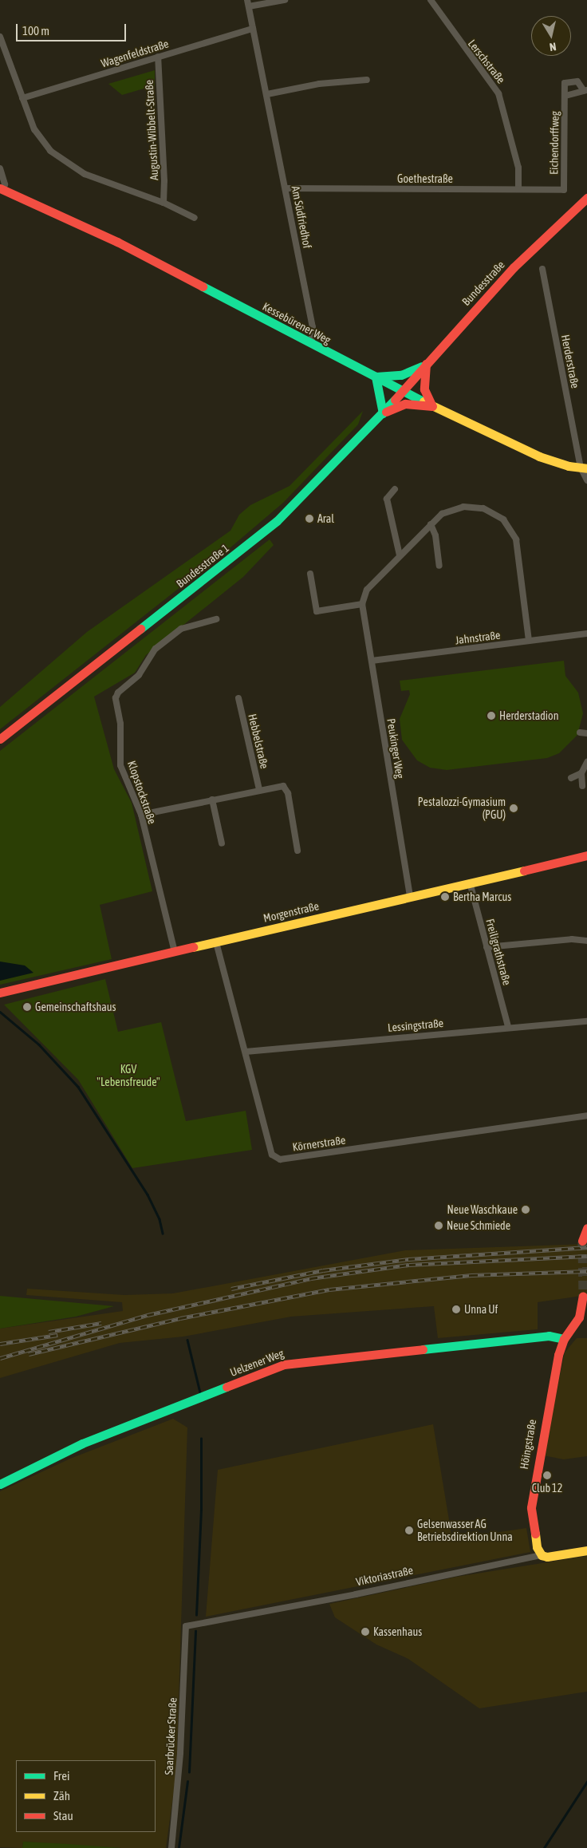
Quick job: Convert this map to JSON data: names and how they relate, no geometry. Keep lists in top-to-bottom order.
{
  "streets": {
    "main road": [
      "Bundesstraße",
      "Kessebürener Weg",
      "Bundesstraße 1",
      "Morgenstraße",
      "Uelzener Weg",
      "Höingstraße",
      "Viktoriastraße"
    ],
    "street": [
      "Wagenfeldstraße",
      "Lerschstraße",
      "Augustin-Wibbelt-Straße",
      "Eichendorffweg",
      "Goethestraße",
      "Am Südfriedhof",
      "Herderstraße",
      "Jahnstraße",
      "Hebbelstraße",
      "Peukinger Weg",
      "Klopstockstraße",
      "Freiligrathstraße",
      "Lessingstraße",
      "Körnerstraße",
      "Saarbrücker Straße"
    ]
  },
  "crossings": [
    ["Wagenfeldstraße", "Augustin-Wibbelt-Straße"],
    ["Wagenfeldstraße", "Am Südfriedhof"],
    ["Lerschstraße", "Goethestraße"],
    ["Eichendorffweg", "Goethestraße"],
    ["Goethestraße", "Am Südfriedhof"],
    ["Am Südfriedhof", "Kessebürener Weg"],
    ["Bundesstraße", "Kessebürener Weg"],
    ["Bundesstraße", "Bundesstraße 1"],
    ["Kessebürener Weg", "Herderstraße"],
    ["Kessebürener Weg", "Bundesstraße 1"],
    ["Jahnstraße", "Peukinger Weg"],
    ["Peukinger Weg", "Morgenstraße"],
    ["Klopstockstraße", "Morgenstraße"],
    ["Morgenstraße", "Freiligrathstraße"],
    ["Morgenstraße", "Körnerstraße"],
    ["Freiligrathstraße", "Lessingstraße"],
    ["Lessingstraße", "Körnerstraße"],
    ["Uelzener Weg", "Höingstraße"],
    ["Höingstraße", "Viktoriastraße"],
    ["Viktoriastraße", "Saarbrücker Straße"]
  ],
  "parks": ["KGV \"Lebensfreude\""],
  "places": [
    "Aral",
    "Herderstadion",
    "Pestalozzi-Gymasium (PGU)",
    "Bertha Marcus",
    "Gemeinschaftshaus",
    "Neue Waschkaue",
    "Neue Schmiede",
    "Unna Uf",
    "Club 12",
    "Gelsenwasser AG Betriebsdirektion Unna",
    "Kassenhaus"
  ],
  "legend": ["Frei", "Zäh", "Stau"],
  "scale_bar": "100 m",
  "north": "bottom"
}
